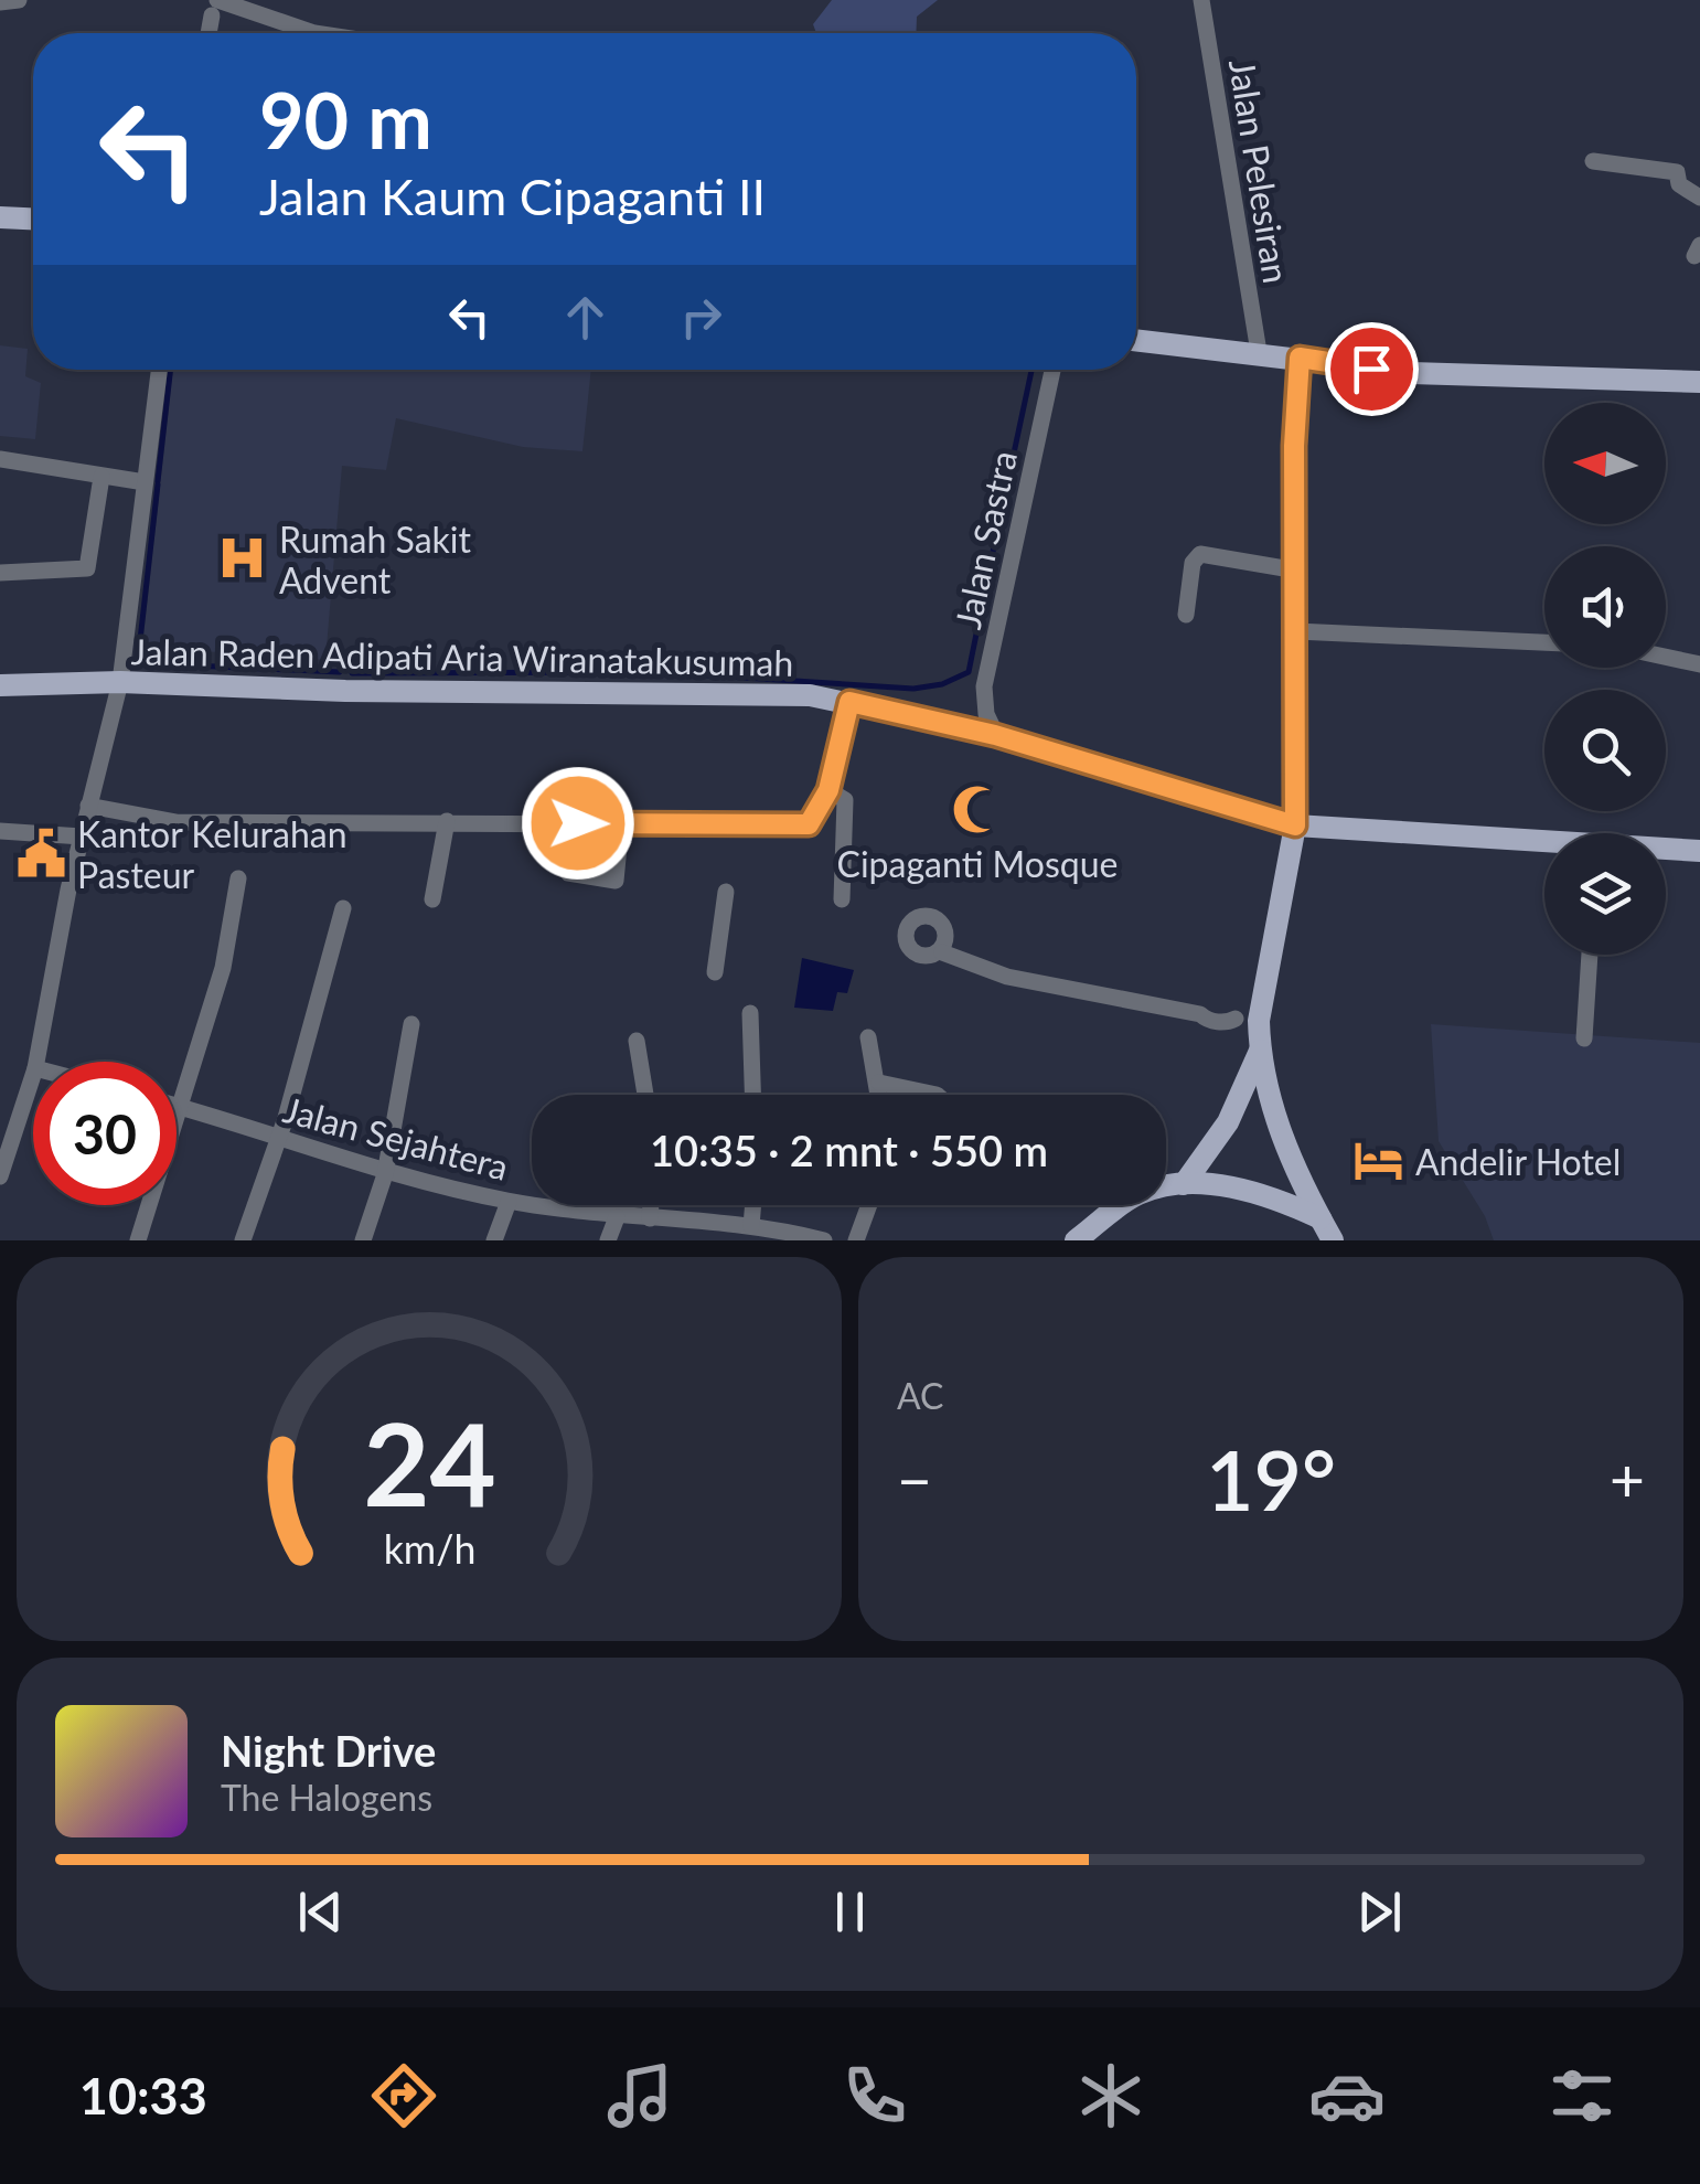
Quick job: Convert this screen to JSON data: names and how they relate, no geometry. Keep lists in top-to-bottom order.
{
  "streets": {
    "main road": ["Jalan Raden Adipati Aria Wiranatakusumah"],
    "street": ["Jalan Pelesiran", "Jalan Sastra", "Jalan Sejahtera"]
  },
  "crossings": [
    ["Jalan Sastra", "Jalan Raden Adipati Aria Wiranatakusumah"]
  ],
  "places": {
    "hospital": ["Rumah Sakit Advent"],
    "mosque": ["Cipaganti Mosque"],
    "public building": ["Kantor Kelurahan Pasteur"],
    "hotel": ["Andelir Hotel"]
  },
  "north": "left",
  "page": {
    "turn": ["90 m", "Jalan Kaum Cipaganti II"],
    "limit": "30",
    "trip": "10:35 · 2 mnt · 550 m",
    "tile": "AC",
    "heat": ["−", "19°", "+"],
    "song": ["Night Drive", "The Halogens"],
    "tabs": "10:33",
    "gauge": ["24", "km/h"]
  }
}
